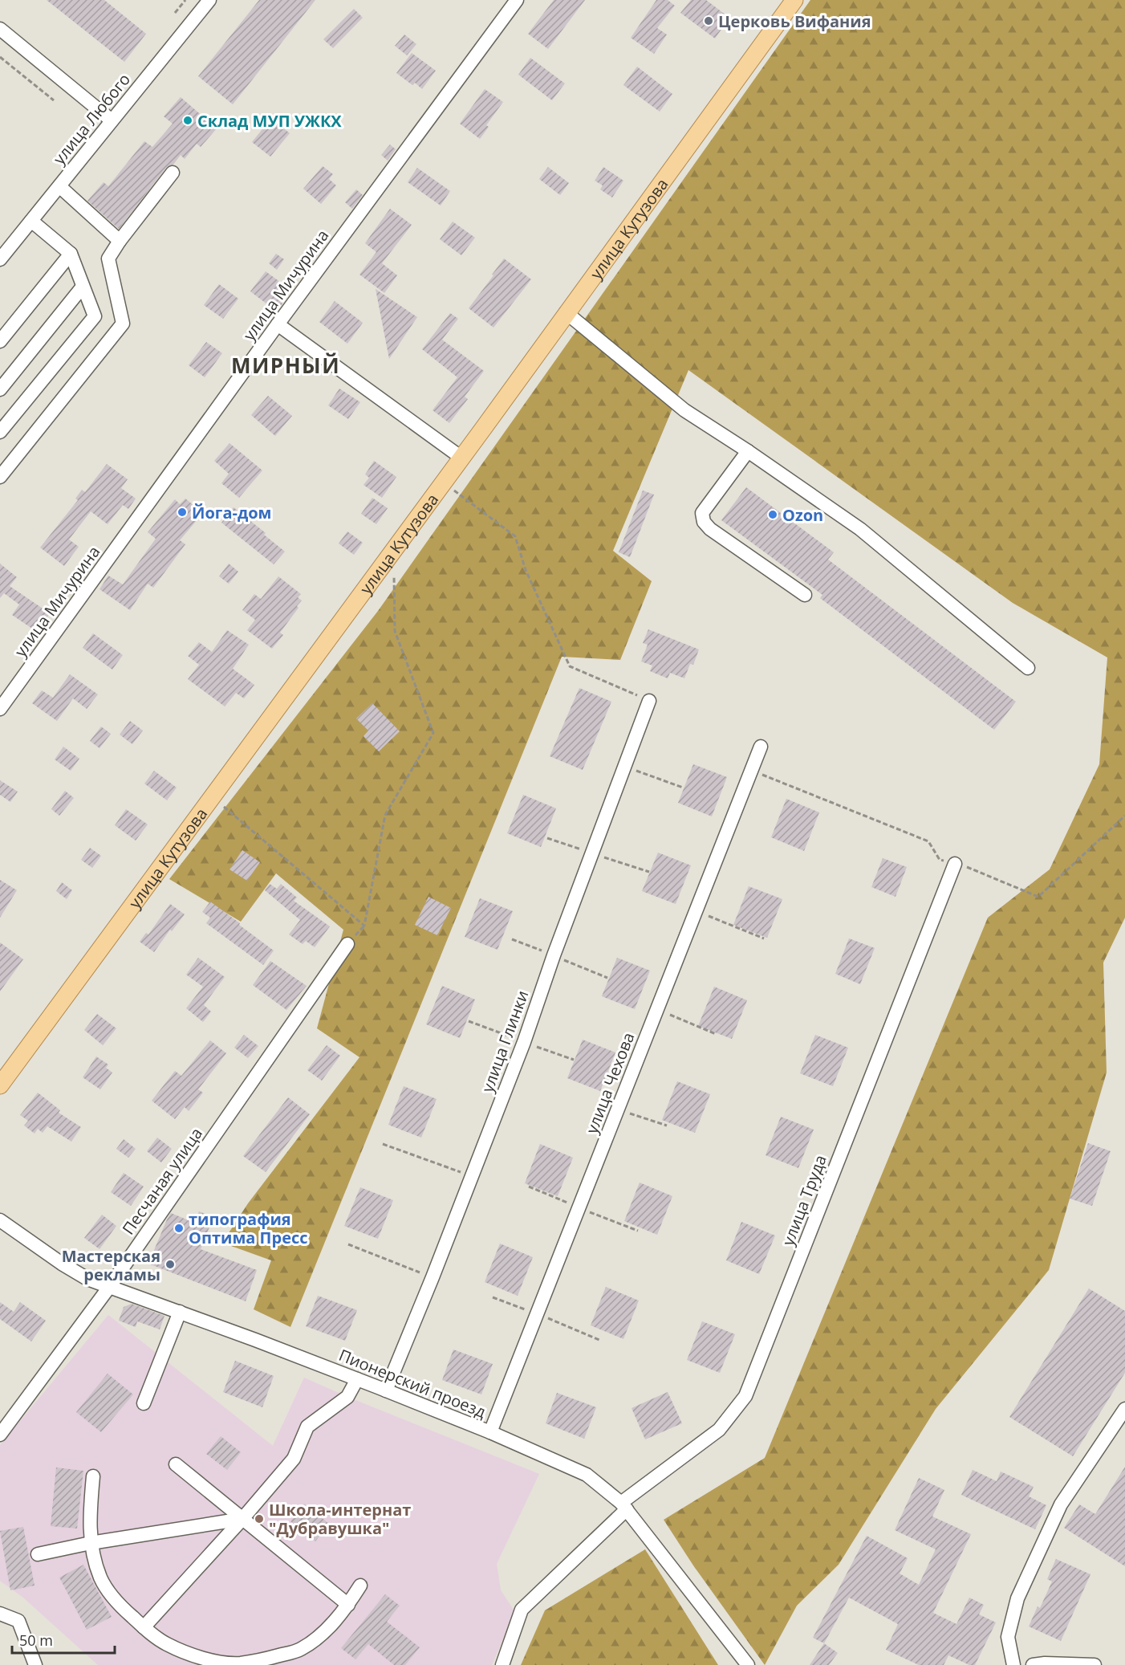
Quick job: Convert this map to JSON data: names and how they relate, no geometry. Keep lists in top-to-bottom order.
{
  "streets": {
    "main road": ["улица Кутузова"],
    "street": [
      "улица Любого",
      "улица Мичурина",
      "улица Глинки",
      "улица Чехова",
      "Песчаная улица",
      "улица Труда",
      "Пионерский проезд"
    ]
  },
  "crossings": [
    ["улица Глинки", "Пионерский проезд"],
    ["улица Чехова", "Пионерский проезд"],
    ["Песчаная улица", "Пионерский проезд"],
    ["улица Труда", "Пионерский проезд"]
  ],
  "districts": ["МИРНЫЙ"],
  "places": [
    "Церковь Вифания",
    "Склад МУП УЖКХ",
    "Йога-дом",
    "Ozon",
    "типография Оптима Пресс",
    "Мастерская рекламы",
    "Школа-интернат \"Дубравушка\""
  ],
  "scale_bar": "50 m"
}
